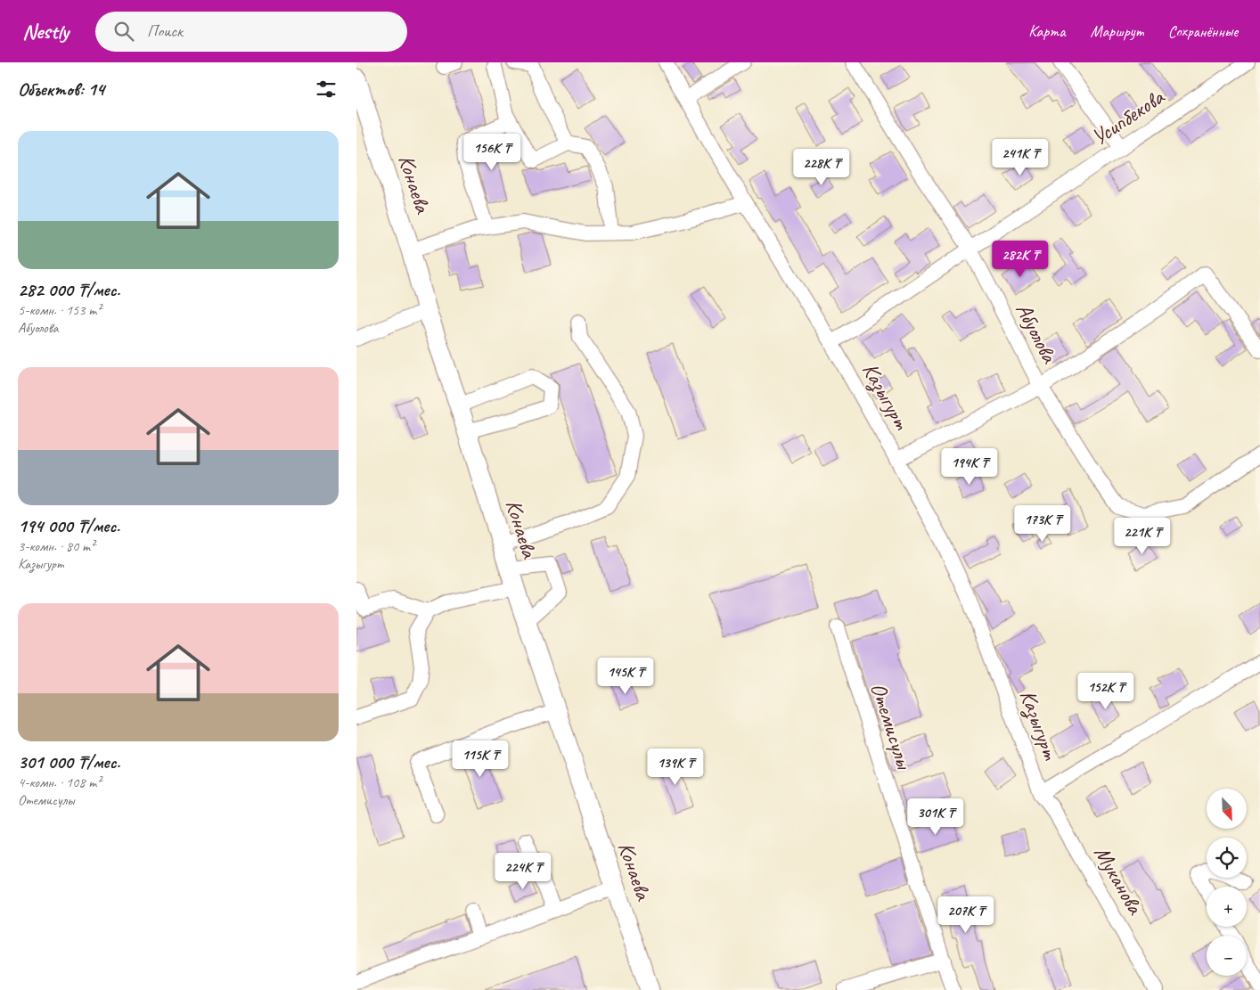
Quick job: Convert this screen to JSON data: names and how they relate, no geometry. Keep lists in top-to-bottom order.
{
  "streets": {
    "main road": ["Конаева"],
    "street": [
      "Усипбекова",
      "Абуолова",
      "Казыгурт",
      "Отемисулы",
      "Муканова"
    ]
  },
  "crossings": [
    ["Усипбекова", "Абуолова"],
    ["Усипбекова", "Казыгурт"],
    ["Казыгурт", "Муканова"]
  ],
  "north": "bottom right",
  "page": {
    "header": "Nestly",
    "search": "Поиск",
    "nav": ["Карта", "Маршрут", "Сохранённые"],
    "heading": "Объектов: 14",
    "list": [
      {
        "name": "282 000 ₸/мес.",
        "note": "5-комн. · 153 m² · Абуолова"
      },
      {
        "name": "194 000 ₸/мес.",
        "note": "3-комн. · 80 m² · Казыгурт"
      },
      {
        "name": "301 000 ₸/мес.",
        "note": "4-комн. · 108 m² · Отемисулы"
      }
    ],
    "price": [
      "156K ₸",
      "241K ₸",
      "228K ₸",
      "282K ₸",
      "194K ₸",
      "173K ₸",
      "221K ₸",
      "145K ₸",
      "152K ₸",
      "115K ₸",
      "139K ₸",
      "301K ₸",
      "224K ₸",
      "207K ₸"
    ],
    "map_buttons": ["+", "−"]
  }
}
